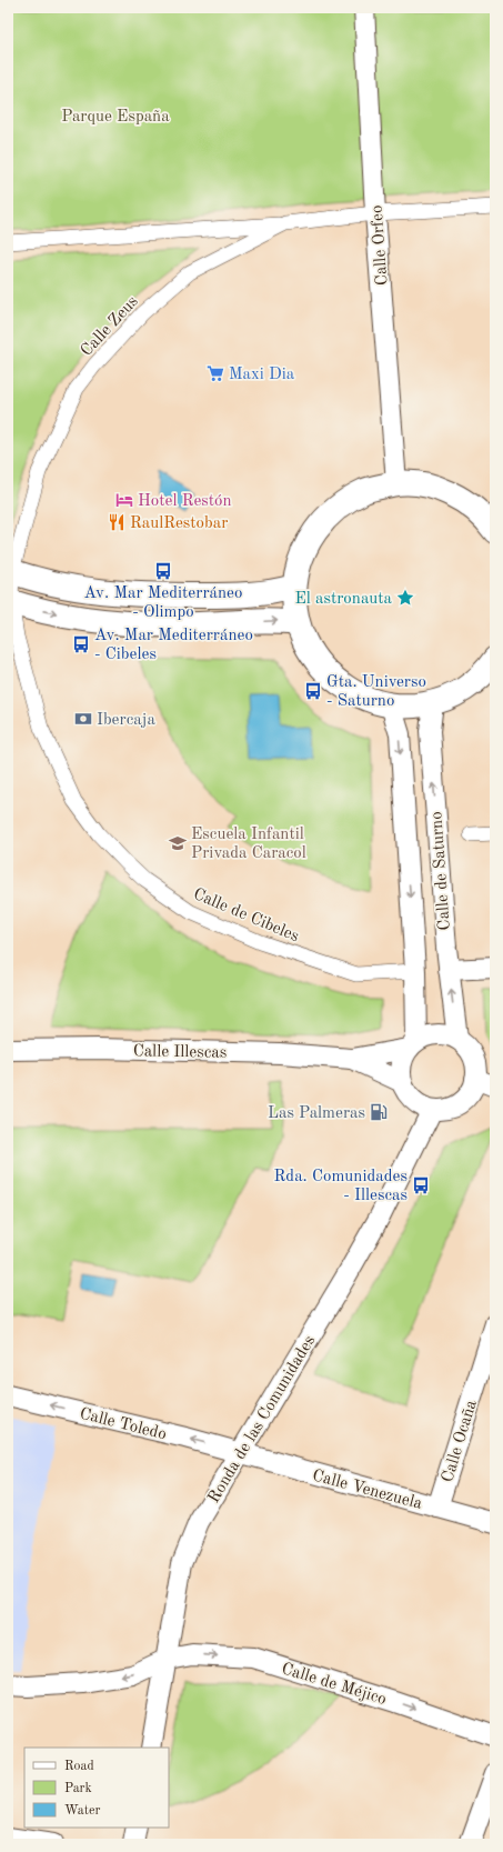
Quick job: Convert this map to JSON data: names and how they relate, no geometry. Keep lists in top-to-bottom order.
{
  "streets": {
    "street": [
      "Calle Orfeo",
      "Calle Zeus",
      "Calle de Saturno",
      "Calle de Cibeles",
      "Calle Illescas",
      "Ronda de las Comunidades",
      "Calle Toledo",
      "Calle Ocaña",
      "Calle Venezuela",
      "Calle de Méjico"
    ]
  },
  "crossings": [
    ["Calle Orfeo", "Calle Zeus"],
    ["Calle Zeus", "Calle de Cibeles"],
    ["Calle de Saturno", "Calle de Cibeles"],
    ["Calle de Saturno", "Calle Illescas"],
    ["Calle de Saturno", "Ronda de las Comunidades"],
    ["Calle Illescas", "Ronda de las Comunidades"],
    ["Ronda de las Comunidades", "Calle Toledo"],
    ["Ronda de las Comunidades", "Calle Venezuela"],
    ["Ronda de las Comunidades", "Calle de Méjico"],
    ["Calle Toledo", "Calle Venezuela"],
    ["Calle Ocaña", "Calle Venezuela"]
  ],
  "one_way": ["Calle Toledo"],
  "parks": ["Parque España"],
  "places": {
    "supermarket": ["Maxi Dia"],
    "hotel": ["Hotel Restón"],
    "restaurant": ["RaulRestobar"],
    "bus stop": [
      "Av. Mar Mediterráneo - Olimpo",
      "Av. Mar Mediterráneo - Cibeles",
      "Gta. Universo - Saturno",
      "Rda. Comunidades - Illescas"
    ],
    "place": ["El astronauta"],
    "bank": ["Ibercaja"],
    "school or university": ["Escuela Infantil Privada Caracol"],
    "fuel station": ["Las Palmeras"]
  },
  "legend": ["Road", "Park", "Water"]
}
